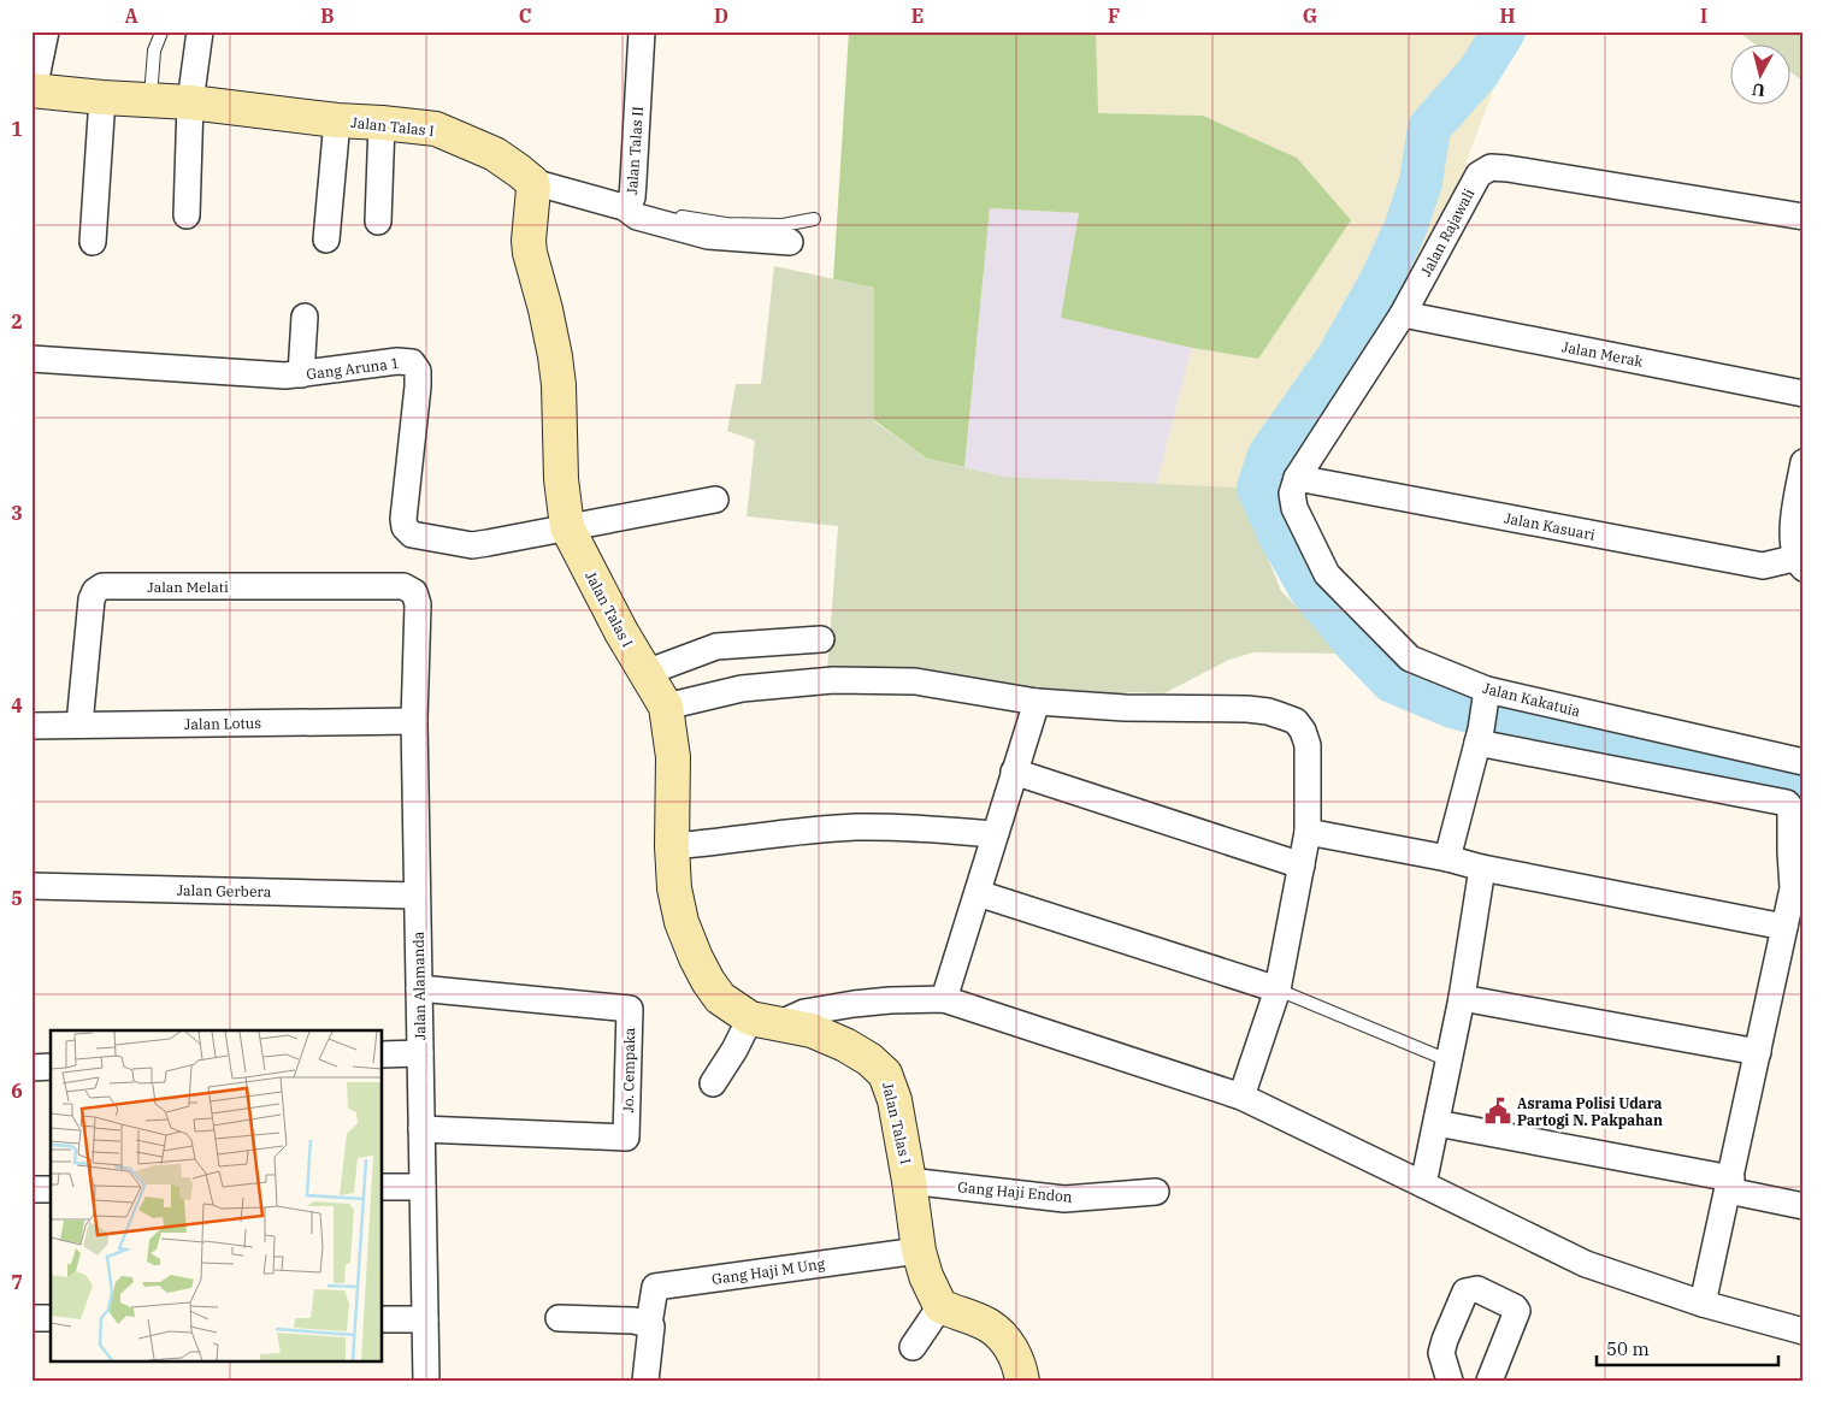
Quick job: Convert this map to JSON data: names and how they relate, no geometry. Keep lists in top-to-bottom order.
{
  "streets": {
    "street": [
      "Jalan Talas I",
      "Jalan Talas II",
      "Jalan Rajawali",
      "Jalan Merak",
      "Gang Aruna 1",
      "Jalan Kasuari",
      "Jalan Melati",
      "Jalan Kakatuia",
      "Jalan Lotus",
      "Jalan Gerbera",
      "Jalan Alamanda",
      "Jo. Cempaka",
      "Gang Haji Endon",
      "Gang Haji M Ung"
    ]
  },
  "crossings": [
    ["Jalan Talas I", "Jalan Talas II"],
    ["Jalan Talas I", "Gang Aruna 1"],
    ["Jalan Talas I", "Gang Haji Endon"],
    ["Jalan Talas I", "Gang Haji M Ung"],
    ["Jalan Rajawali", "Jalan Merak"],
    ["Jalan Rajawali", "Jalan Kasuari"],
    ["Jalan Rajawali", "Jalan Kakatuia"],
    ["Jalan Kasuari", "Jalan Kakatuia"],
    ["Jalan Melati", "Jalan Lotus"],
    ["Jalan Melati", "Jalan Alamanda"],
    ["Jalan Lotus", "Jalan Alamanda"],
    ["Jalan Gerbera", "Jalan Alamanda"],
    ["Jalan Alamanda", "Jo. Cempaka"]
  ],
  "places": {
    "public building": ["Asrama Polisi Udara Partogi N. Pakpahan"]
  },
  "scale_bar": "50 m",
  "north": "bottom",
  "grid": {
    "columns": [
      "A",
      "B",
      "C",
      "D",
      "E",
      "F",
      "G",
      "H",
      "I"
    ],
    "rows": [
      "1",
      "2",
      "3",
      "4",
      "5",
      "6",
      "7"
    ]
  }
}
